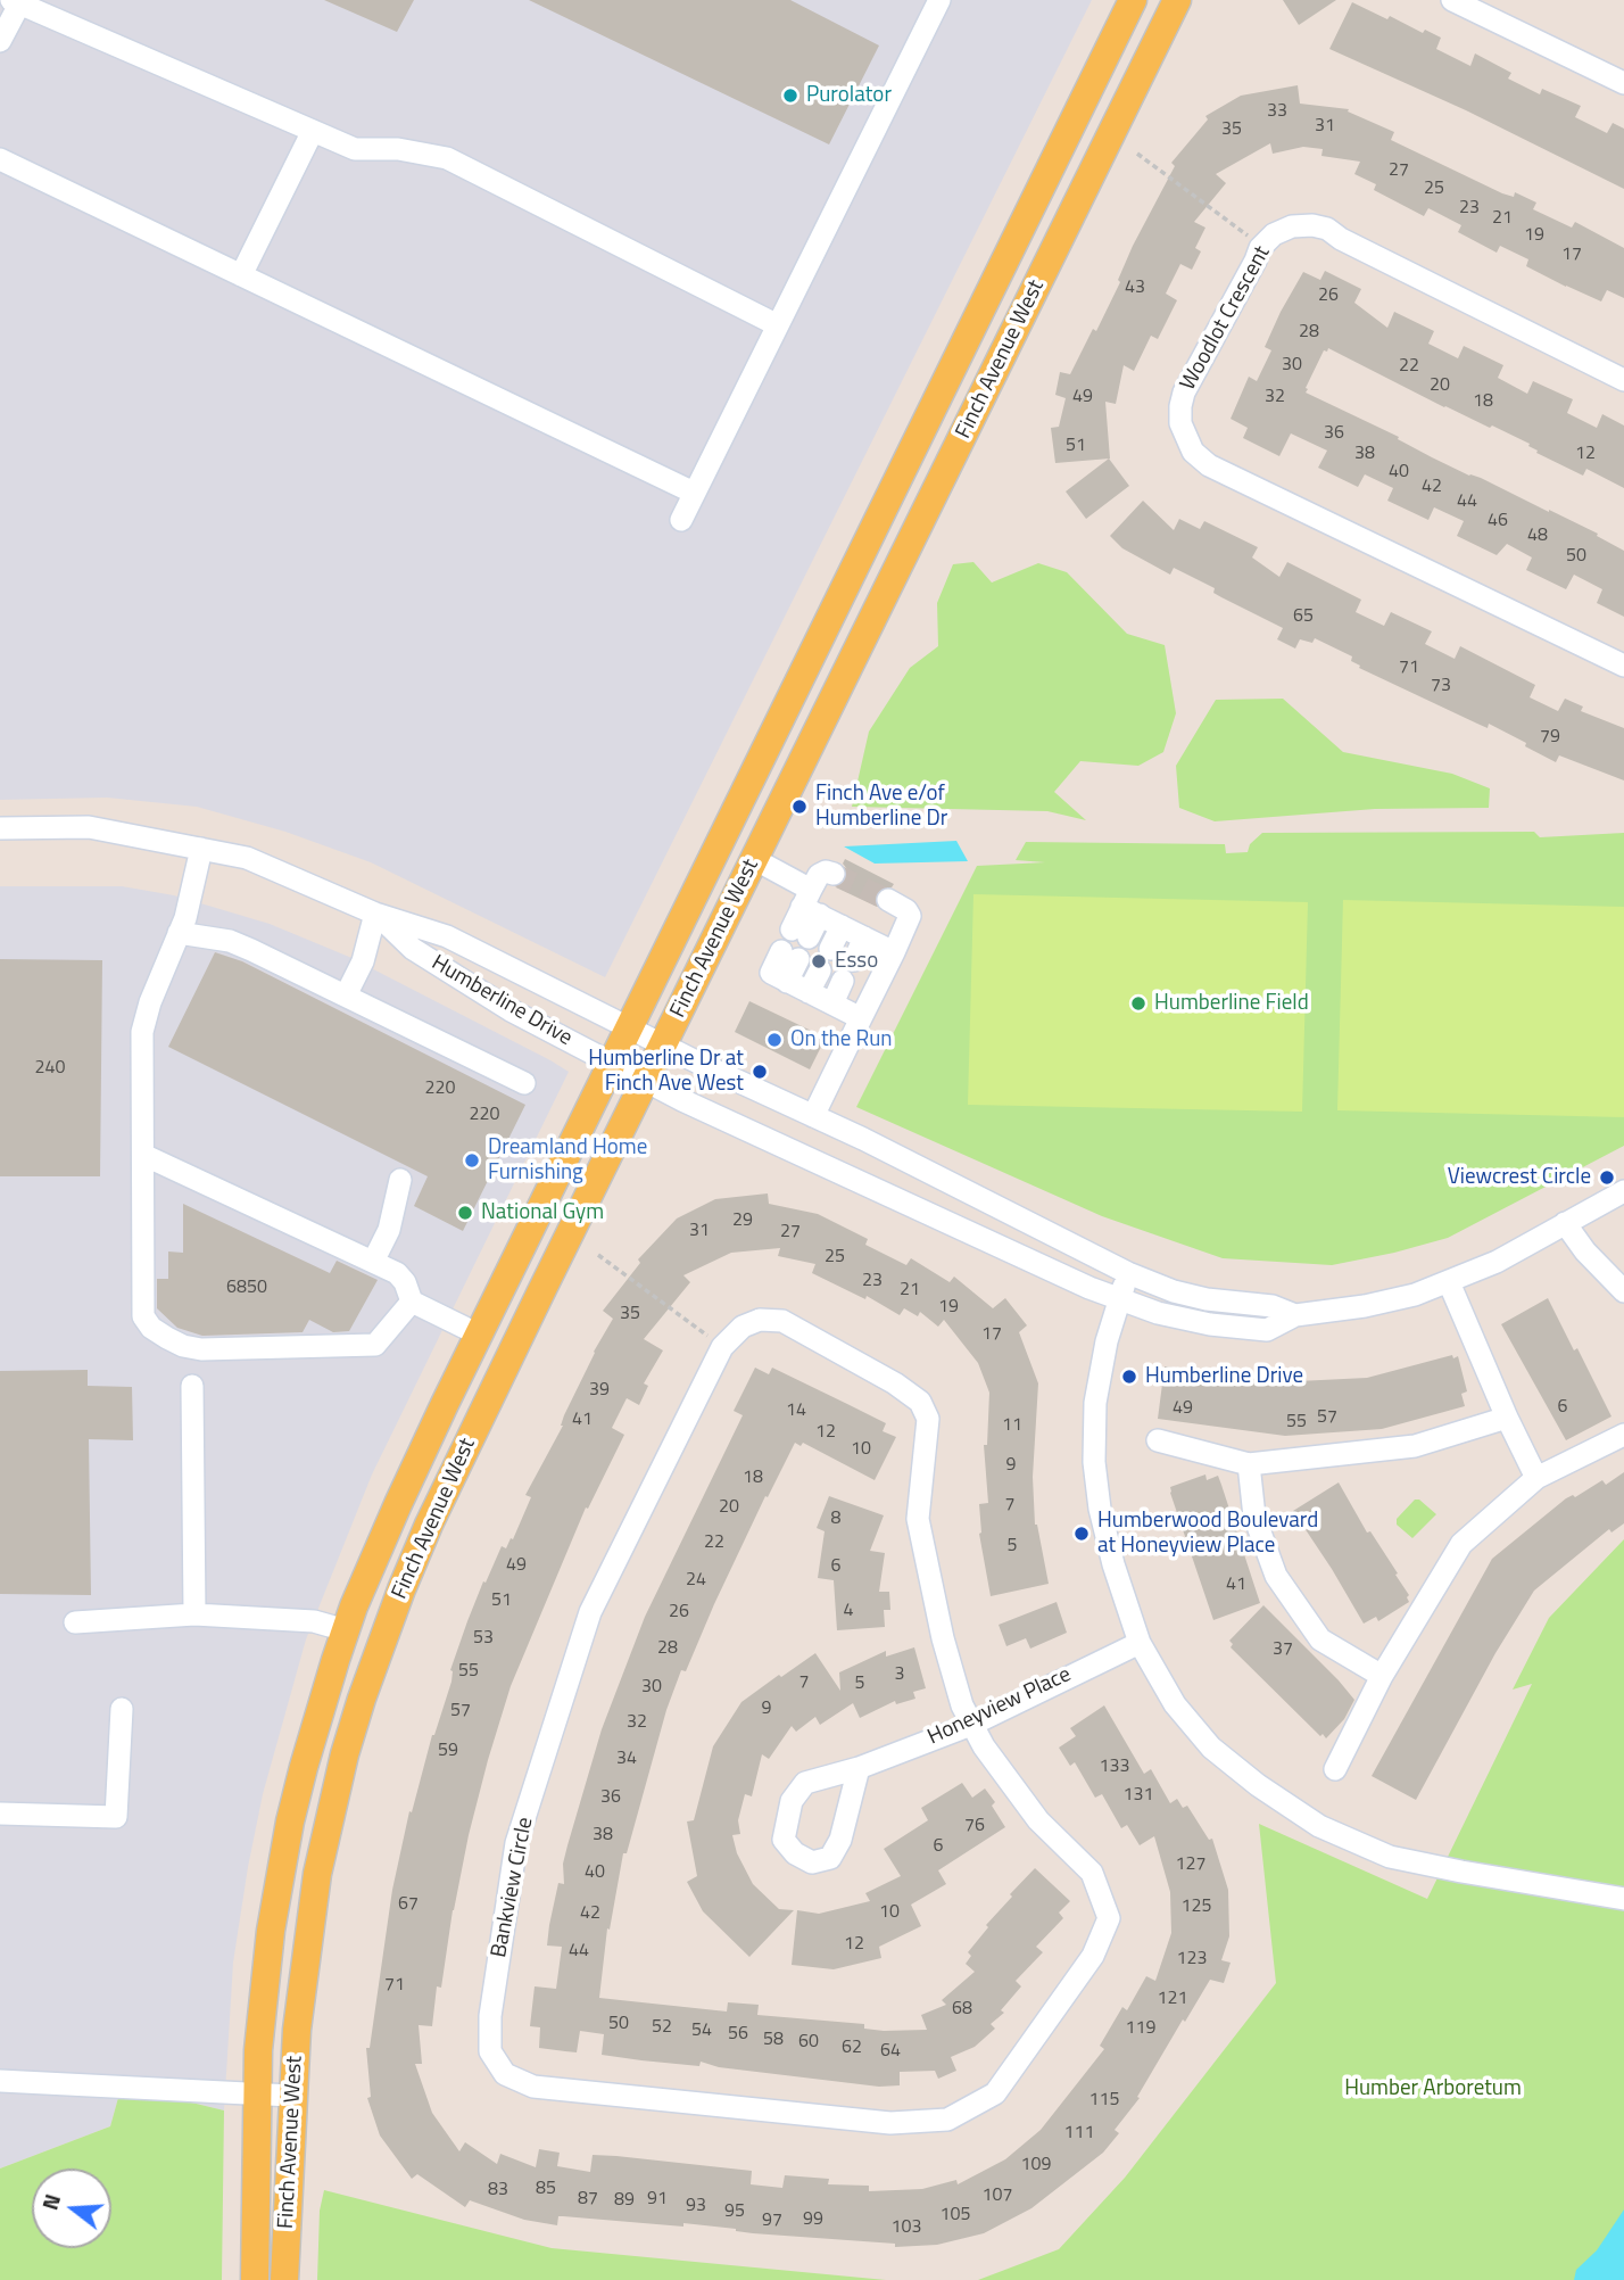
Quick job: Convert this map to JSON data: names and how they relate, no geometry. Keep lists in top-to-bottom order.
{
  "streets": {
    "main road": ["Finch Avenue West"],
    "street": [
      "Woodlot Crescent",
      "Humberline Drive",
      "Honeyview Place",
      "Bankview Circle"
    ]
  },
  "crossings": [
    ["Finch Avenue West", "Humberline Drive"],
    ["Honeyview Place", "Bankview Circle"]
  ],
  "parks": ["Humber Arboretum"],
  "places": [
    "Purolator",
    "Finch Ave e/of Humberline Dr",
    "Esso",
    "Humberline Field",
    "On the Run",
    "Humberline Dr at Finch Ave West",
    "Dreamland Home Furnishing",
    "Viewcrest Circle",
    "National Gym",
    "Humberline Drive",
    "Humberwood Boulevard at Honeyview Place"
  ],
  "house_numbers": [
    "33",
    "31",
    "35",
    "27",
    "25",
    "23",
    "21",
    "19",
    "17",
    "43",
    "26",
    "28",
    "30",
    "22",
    "20",
    "49",
    "32",
    "18",
    "36",
    "51",
    "38",
    "12",
    "40",
    "42",
    "44",
    "46",
    "48",
    "50",
    "65",
    "71",
    "73",
    "79",
    "240",
    "220",
    "220",
    "29",
    "31",
    "27",
    "25",
    "23",
    "6850",
    "21",
    "19",
    "35",
    "17",
    "39",
    "6",
    "49",
    "14",
    "57",
    "41",
    "55",
    "11",
    "12",
    "10",
    "9",
    "18",
    "7",
    "20",
    "8",
    "22",
    "5",
    "49",
    "6",
    "24",
    "41",
    "51",
    "4",
    "26",
    "53",
    "28",
    "37",
    "55",
    "3",
    "7",
    "5",
    "30",
    "9",
    "57",
    "32",
    "59",
    "34",
    "133",
    "131",
    "36",
    "76",
    "38",
    "6",
    "127",
    "40",
    "67",
    "125",
    "10",
    "42",
    "12",
    "44",
    "123",
    "71",
    "121",
    "68",
    "50",
    "52",
    "119",
    "54",
    "56",
    "58",
    "60",
    "62",
    "64",
    "115",
    "111",
    "109",
    "85",
    "83",
    "107",
    "87",
    "91",
    "89",
    "93",
    "95",
    "105",
    "99",
    "97",
    "103"
  ],
  "north": "left"
}
